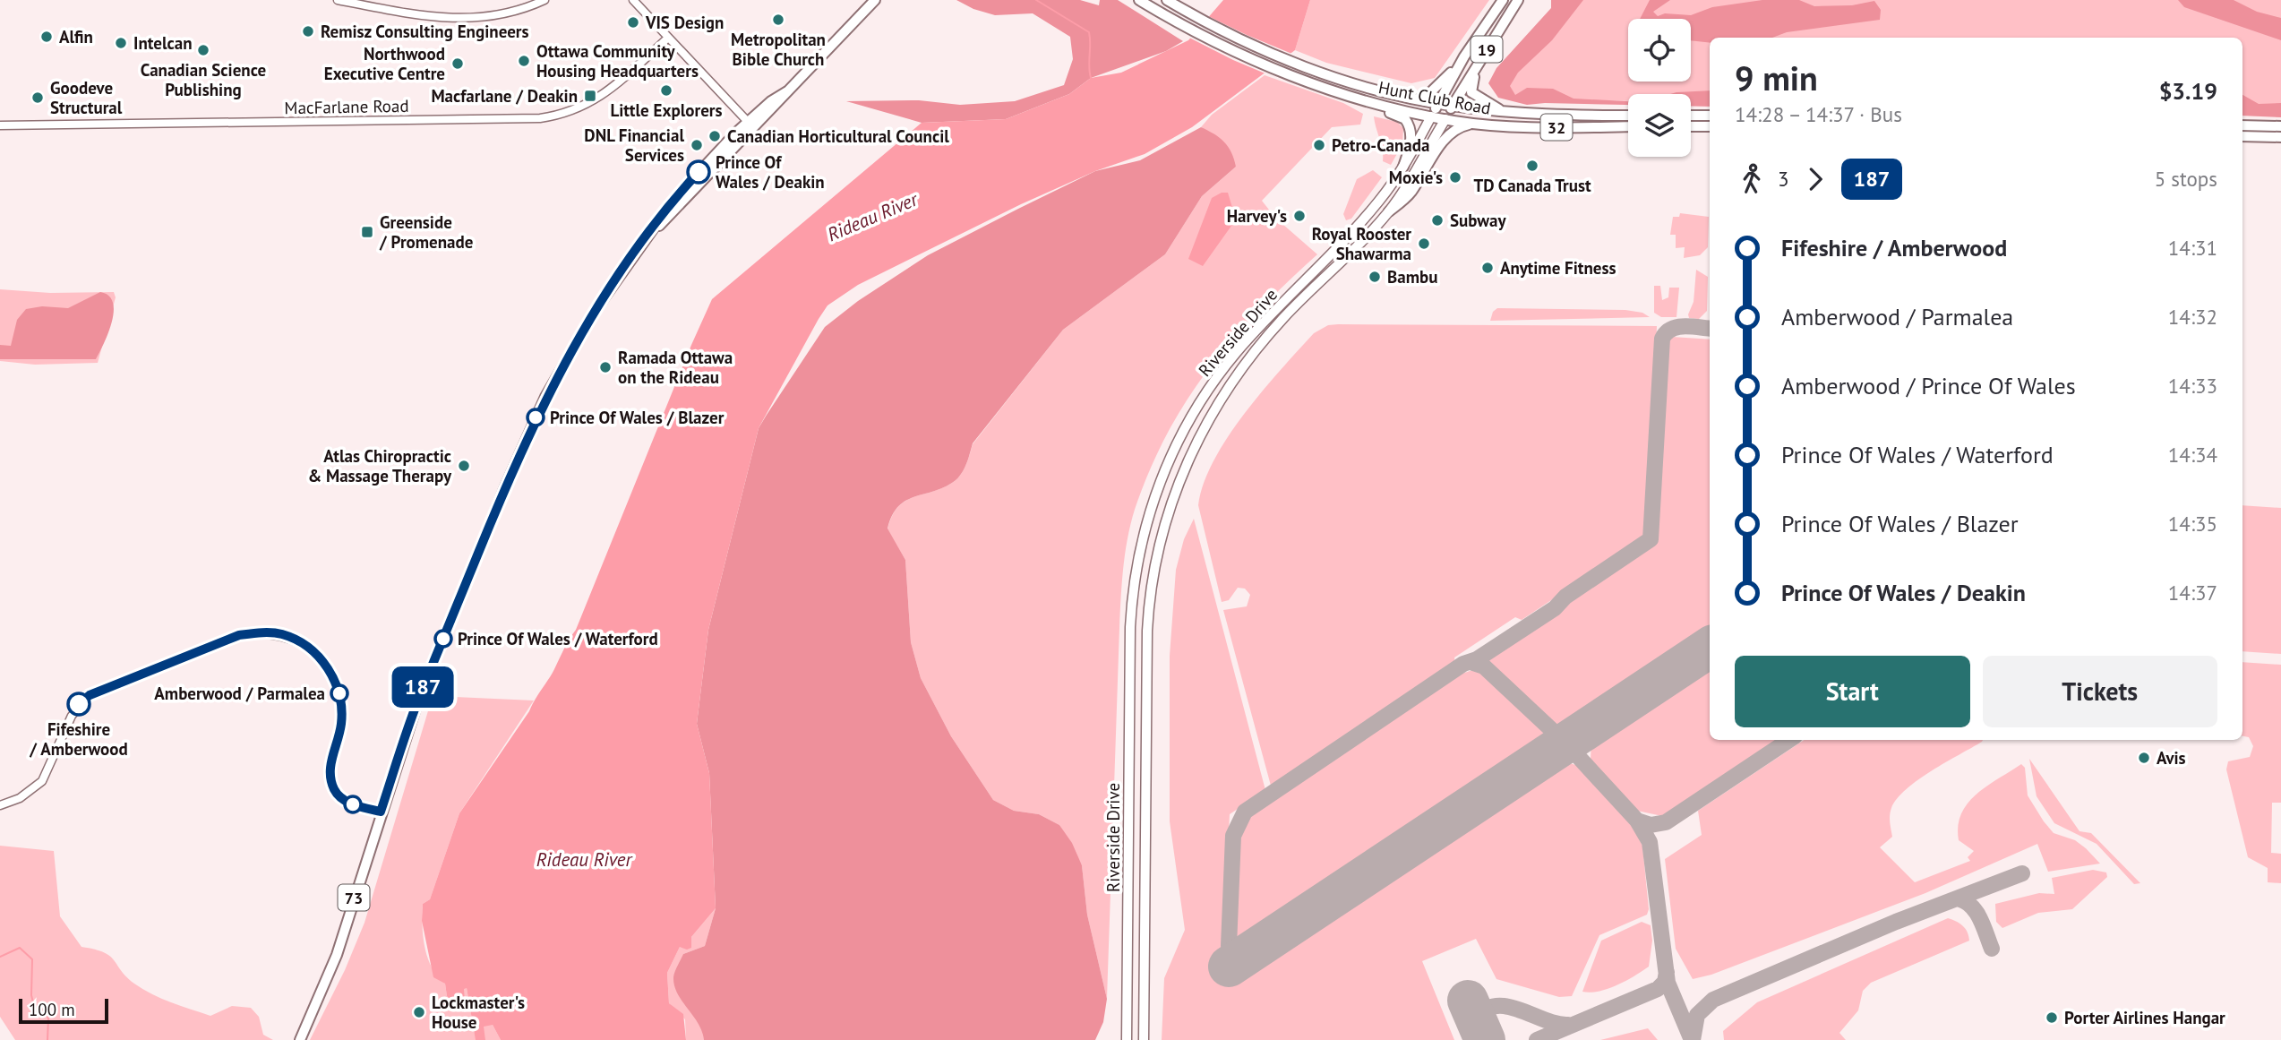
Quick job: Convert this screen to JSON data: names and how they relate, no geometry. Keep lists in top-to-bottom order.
{
  "streets": {
    "main road": [
      "19",
      "Hunt Club Road",
      "32",
      "Riverside Drive",
      "73"
    ],
    "street": ["MacFarlane Road"]
  },
  "crossings": [
    ["Hunt Club Road", "Riverside Drive"]
  ],
  "water": ["Rideau River"],
  "places": {
    "other": [
      "Metropolitan Bible Church",
      "VIS Design",
      "Remisz Consulting Engineers",
      "Alfin",
      "Intelcan",
      "Canadian Science Publishing",
      "Ottawa Community Housing Headquarters",
      "Northwood Executive Centre",
      "Little Explorers",
      "Goodeve Structural",
      "Canadian Horticultural Council",
      "DNL Financial Services",
      "Petro-Canada",
      "TD Canada Trust",
      "Prince Of Wales / Deakin",
      "Moxie's",
      "Harvey's",
      "Subway",
      "Royal Rooster Shawarma",
      "Anytime Fitness",
      "Bambu",
      "Ramada Ottawa on the Rideau",
      "Prince Of Wales / Blazer",
      "Atlas Chiropractic & Massage Therapy",
      "Prince Of Wales / Waterford",
      "Amberwood / Parmalea",
      "Fifeshire / Amberwood",
      "Avis",
      "Lockmaster's House",
      "Porter Airlines Hangar"
    ],
    "transit": ["Macfarlane / Deakin", "Greenside / Promenade"]
  },
  "lines": ["bus line 187"],
  "scale_bar": "100 m",
  "page": {
    "on_map": "187",
    "heading": ["9 min", "14:28 – 14:37 · Bus", "$3.19"],
    "legs": ["3", "187", "5 stops"],
    "list": [
      {
        "name": "Fifeshire / Amberwood",
        "value": "14:31"
      },
      {
        "name": "Amberwood / Parmalea",
        "value": "14:32"
      },
      {
        "name": "Amberwood / Prince Of Wales",
        "value": "14:33"
      },
      {
        "name": "Prince Of Wales / Waterford",
        "value": "14:34"
      },
      {
        "name": "Prince Of Wales / Blazer",
        "value": "14:35"
      },
      {
        "name": "Prince Of Wales / Deakin",
        "value": "14:37"
      }
    ],
    "buttons": ["Start", "Tickets"],
    "scale": "100 m"
  }
}
